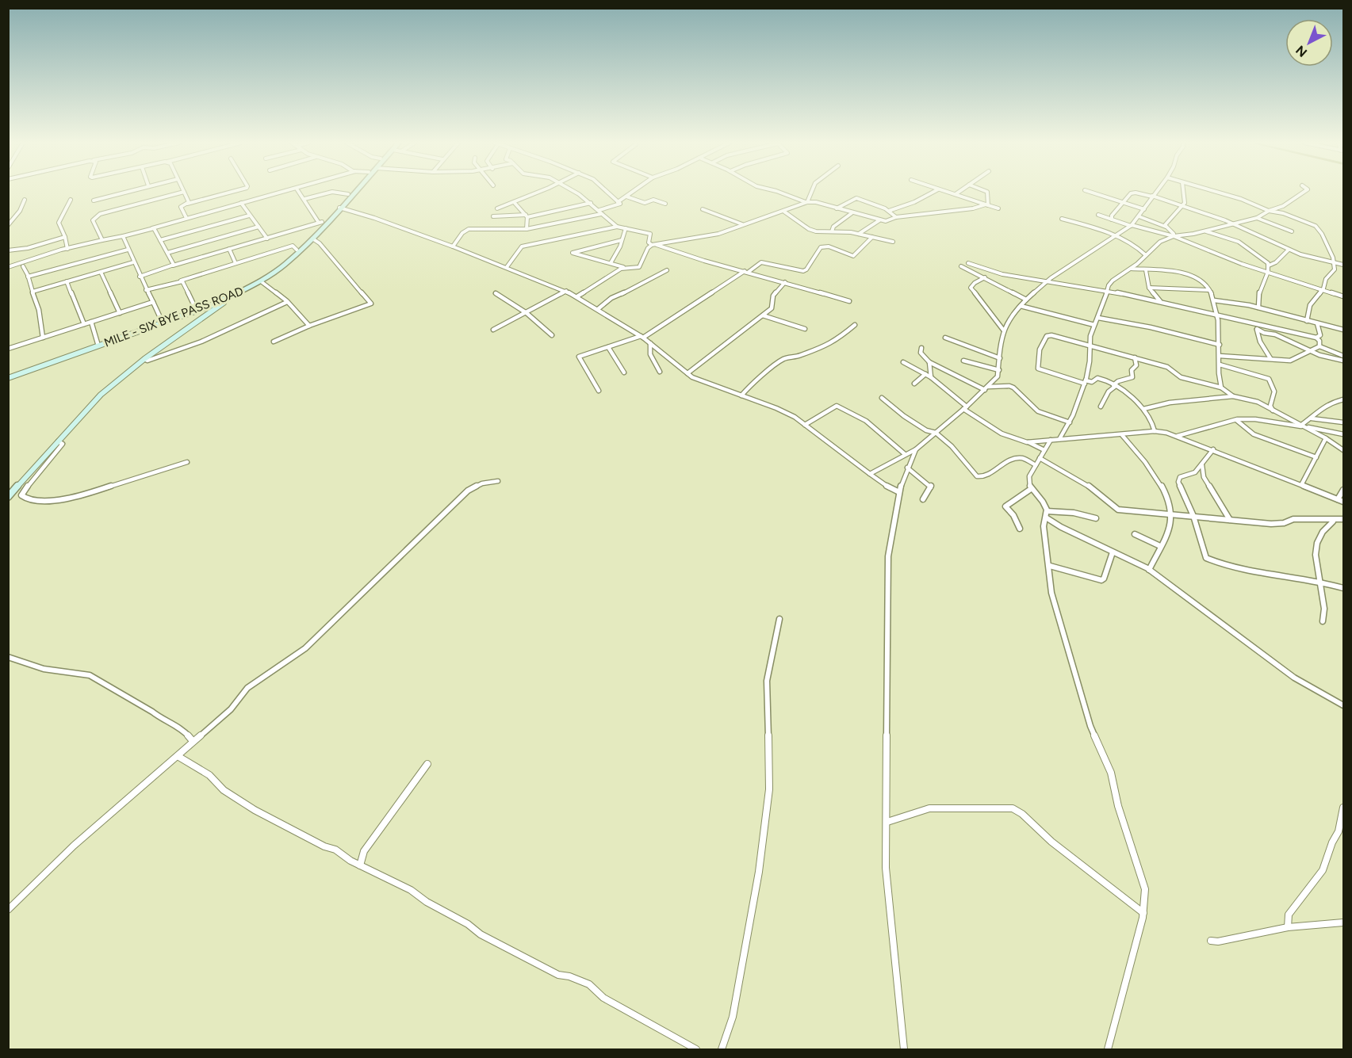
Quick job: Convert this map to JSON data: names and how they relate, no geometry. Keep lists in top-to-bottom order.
{
  "streets": {
    "street": ["MILE - SIX BYE PASS ROAD"]
  },
  "north": "bottom left"
}
